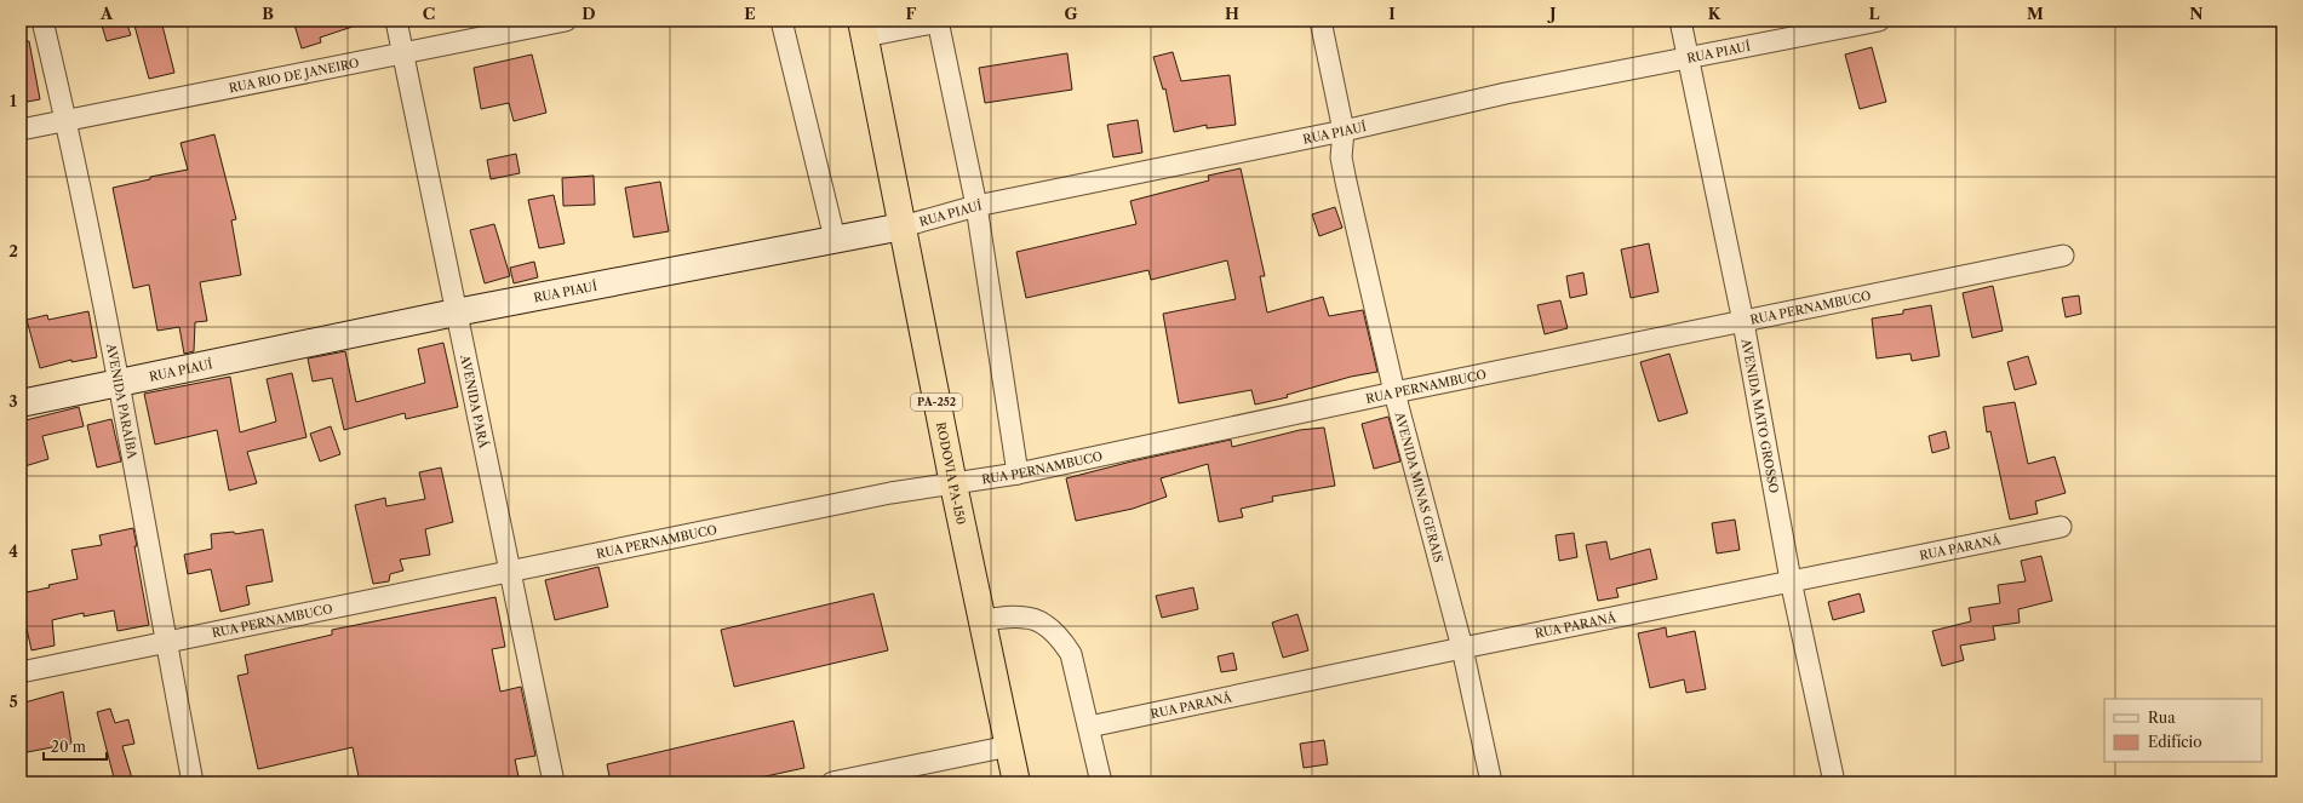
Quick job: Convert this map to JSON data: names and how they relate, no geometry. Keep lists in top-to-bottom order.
{
  "streets": {
    "highway": ["PA-252", "RODOVIA PA-150"],
    "street": [
      "RUA PIAUÍ",
      "RUA RIO DE JANEIRO",
      "RUA PERNAMBUCO",
      "AVENIDA PARAÍBA",
      "AVENIDA PARÁ",
      "AVENIDA MATO GROSSO",
      "AVENIDA MINAS GERAIS",
      "RUA PARANÁ"
    ]
  },
  "crossings": [
    ["RUA PIAUÍ", "AVENIDA PARAÍBA"],
    ["RUA PIAUÍ", "AVENIDA PARÁ"],
    ["RUA PIAUÍ", "AVENIDA MATO GROSSO"],
    ["RUA PIAUÍ", "RODOVIA PA-150"],
    ["RUA PIAUÍ", "AVENIDA MINAS GERAIS"],
    ["RUA RIO DE JANEIRO", "AVENIDA PARAÍBA"],
    ["RUA RIO DE JANEIRO", "AVENIDA PARÁ"],
    ["RUA PERNAMBUCO", "AVENIDA PARAÍBA"],
    ["RUA PERNAMBUCO", "AVENIDA PARÁ"],
    ["RUA PERNAMBUCO", "AVENIDA MATO GROSSO"],
    ["RUA PERNAMBUCO", "RODOVIA PA-150"],
    ["RUA PERNAMBUCO", "AVENIDA MINAS GERAIS"],
    ["AVENIDA MATO GROSSO", "RUA PARANÁ"],
    ["AVENIDA MINAS GERAIS", "RUA PARANÁ"]
  ],
  "legend": ["Rua", "Edifício"],
  "scale_bar": "20 m",
  "grid": {
    "columns": [
      "A",
      "B",
      "C",
      "D",
      "E",
      "F",
      "G",
      "H",
      "I",
      "J",
      "K",
      "L",
      "M",
      "N"
    ],
    "rows": [
      "1",
      "2",
      "3",
      "4",
      "5"
    ]
  }
}
